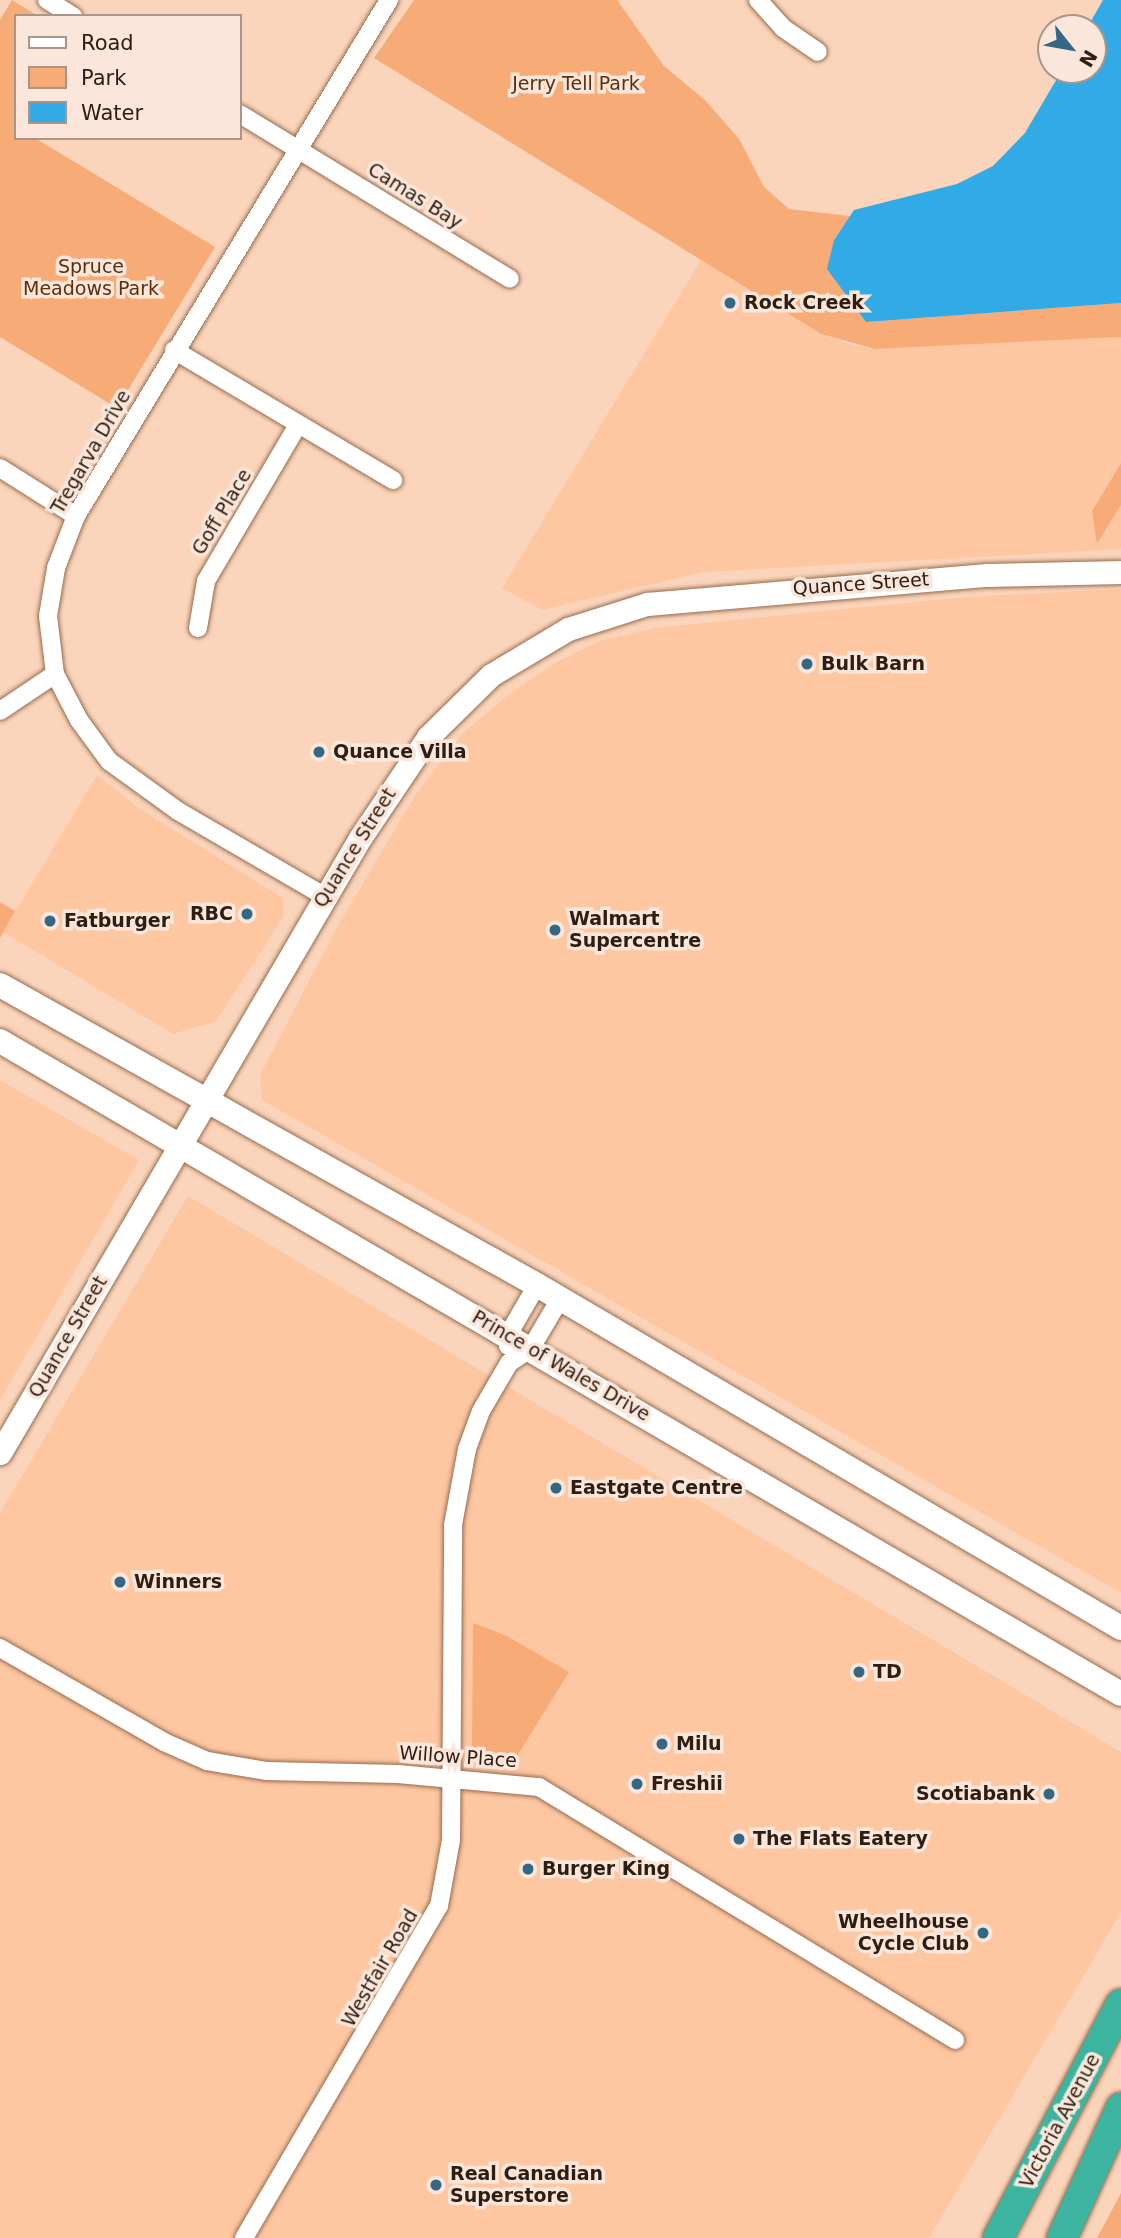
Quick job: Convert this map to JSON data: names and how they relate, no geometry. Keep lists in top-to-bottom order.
{
  "streets": {
    "highway": ["Victoria Avenue"],
    "main road": ["Prince of Wales Drive"],
    "street": [
      "Camas Bay",
      "Tregarva Drive",
      "Goff Place",
      "Quance Street",
      "Willow Place",
      "Westfair Road"
    ]
  },
  "crossings": [
    ["Camas Bay", "Tregarva Drive"],
    ["Tregarva Drive", "Quance Street"],
    ["Quance Street", "Prince of Wales Drive"],
    ["Prince of Wales Drive", "Westfair Road"],
    ["Willow Place", "Westfair Road"]
  ],
  "parks": ["Jerry Tell Park", "Spruce Meadows Park"],
  "places": [
    "Rock Creek",
    "Bulk Barn",
    "Quance Villa",
    "RBC",
    "Fatburger",
    "Walmart Supercentre",
    "Eastgate Centre",
    "Winners",
    "TD",
    "Milu",
    "Freshii",
    "Scotiabank",
    "The Flats Eatery",
    "Burger King",
    "Wheelhouse Cycle Club",
    "Real Canadian Superstore"
  ],
  "legend": ["Road", "Park", "Water"],
  "north": "bottom right"
}
